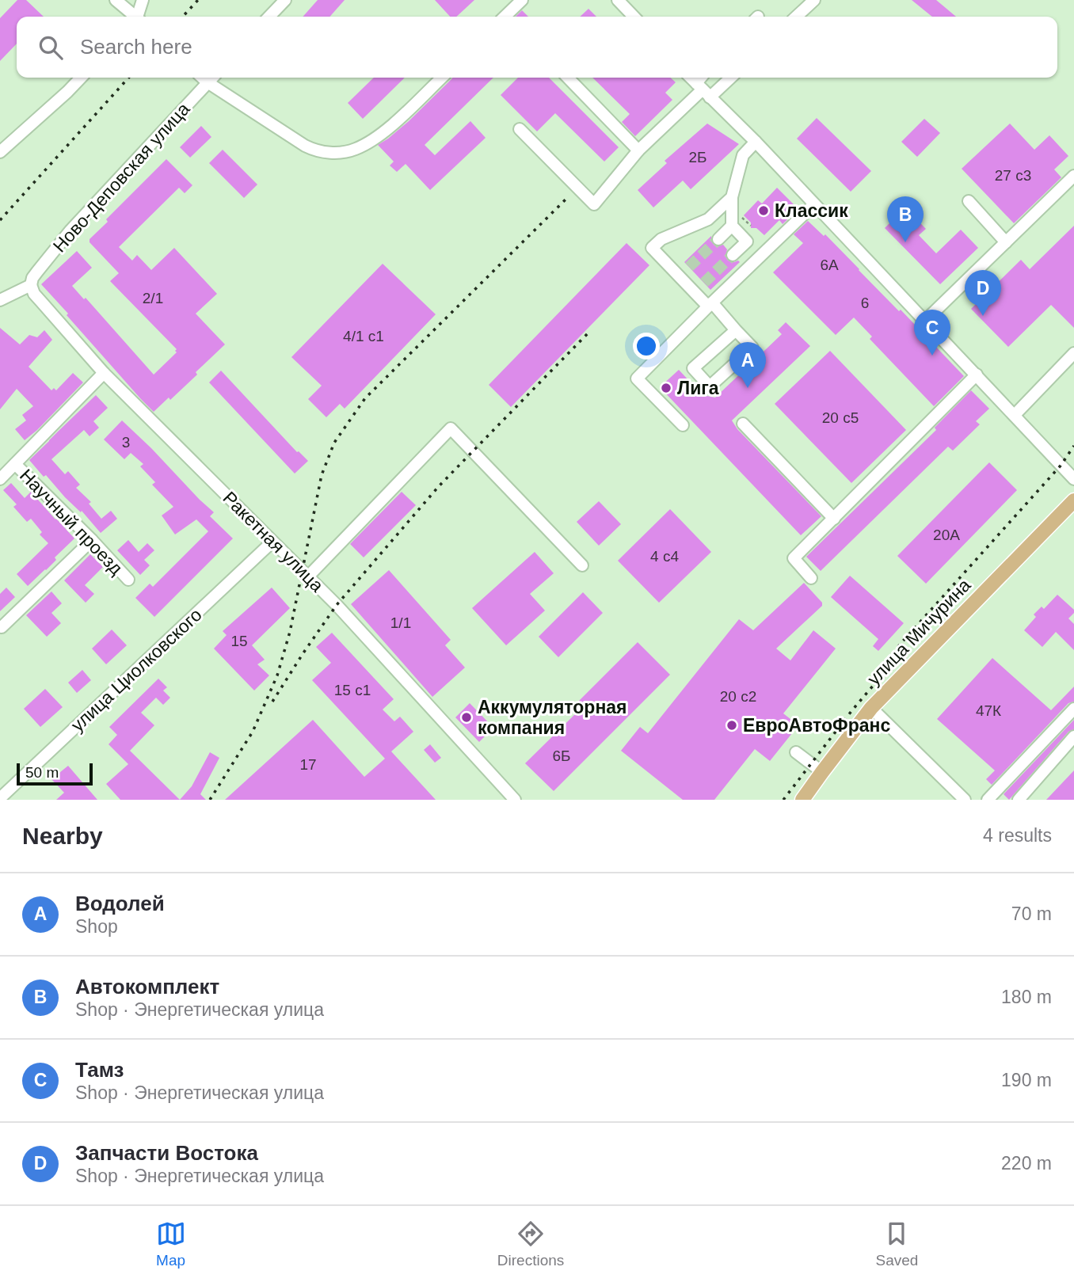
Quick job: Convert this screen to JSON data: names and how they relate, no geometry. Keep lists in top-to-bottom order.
{
  "streets": {
    "main road": ["улица Мичурина"],
    "street": [
      "Ново-Деповская улица",
      "Научный проезд",
      "Ракетная улица",
      "улица Циолковского"
    ]
  },
  "crossings": [
    ["Ново-Деповская улица", "Ракетная улица"],
    ["Ракетная улица", "улица Циолковского"]
  ],
  "places": [
    "Классик",
    "Лига",
    "Аккумуляторная компания",
    "ЕвроАвтоФранс"
  ],
  "house_numbers": [
    "2Б",
    "27 с3",
    "6А",
    "2/1",
    "6",
    "4/1 с1",
    "20 с5",
    "3",
    "20А",
    "4 с4",
    "1/1",
    "15",
    "15 с1",
    "20 с2",
    "47К",
    "6Б",
    "17"
  ],
  "scale_bar": "50 m",
  "page": {
    "search": "Search here",
    "pins": [
      "B",
      "D",
      "C",
      "A"
    ],
    "scale": "50 m",
    "heading": ["Nearby", "4 results"],
    "list": [
      {
        "mark": "A",
        "name": "Водолей",
        "note": "Shop",
        "value": "70 m"
      },
      {
        "mark": "B",
        "name": "Автокомплект",
        "note": "Shop · Энергетическая улица",
        "value": "180 m"
      },
      {
        "mark": "C",
        "name": "Тамз",
        "note": "Shop · Энергетическая улица",
        "value": "190 m"
      },
      {
        "mark": "D",
        "name": "Запчасти Востока",
        "note": "Shop · Энергетическая улица",
        "value": "220 m"
      }
    ],
    "nav": ["Map", "Directions", "Saved"]
  }
}
